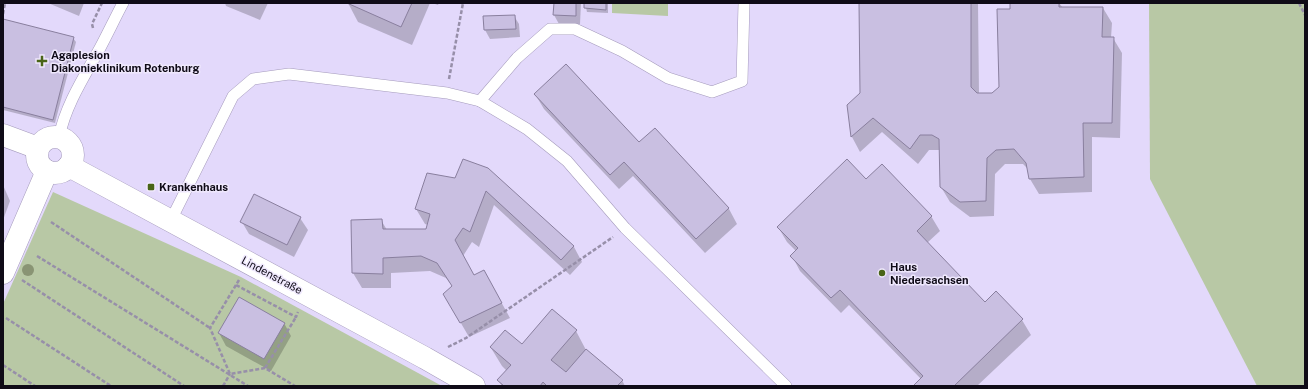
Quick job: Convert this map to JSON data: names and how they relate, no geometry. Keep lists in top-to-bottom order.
{
  "streets": {
    "street": ["Lindenstraße"]
  },
  "places": {
    "health": ["Agaplesion Diakonieklinikum Rotenburg"],
    "transit": ["Krankenhaus"],
    "other": ["Haus Niedersachsen"]
  }
}
